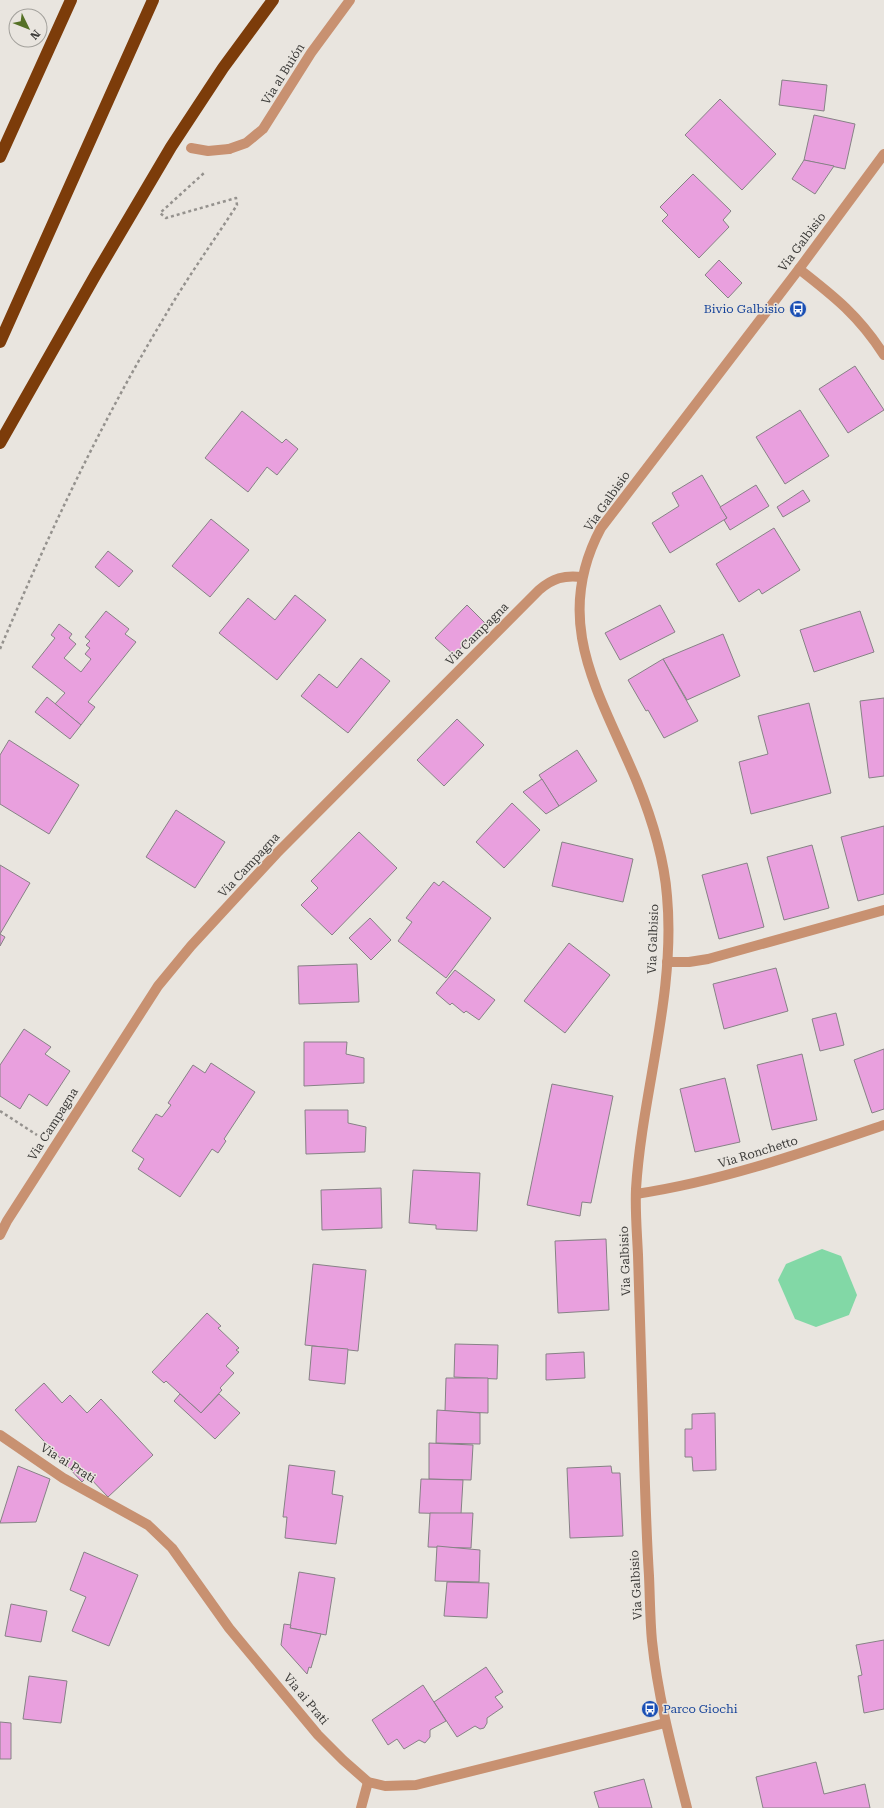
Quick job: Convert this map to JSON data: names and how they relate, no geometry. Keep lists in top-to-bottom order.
{
  "streets": {
    "street": [
      "Via al Buión",
      "Via Galbisio",
      "Via Campagna",
      "Via Ronchetto",
      "Via ai Prati"
    ]
  },
  "crossings": [
    ["Via Galbisio", "Via Campagna"],
    ["Via Galbisio", "Via Ronchetto"]
  ],
  "places": {
    "bus stop": ["Bivio Galbisio", "Parco Giochi"]
  },
  "north": "bottom right"
}
